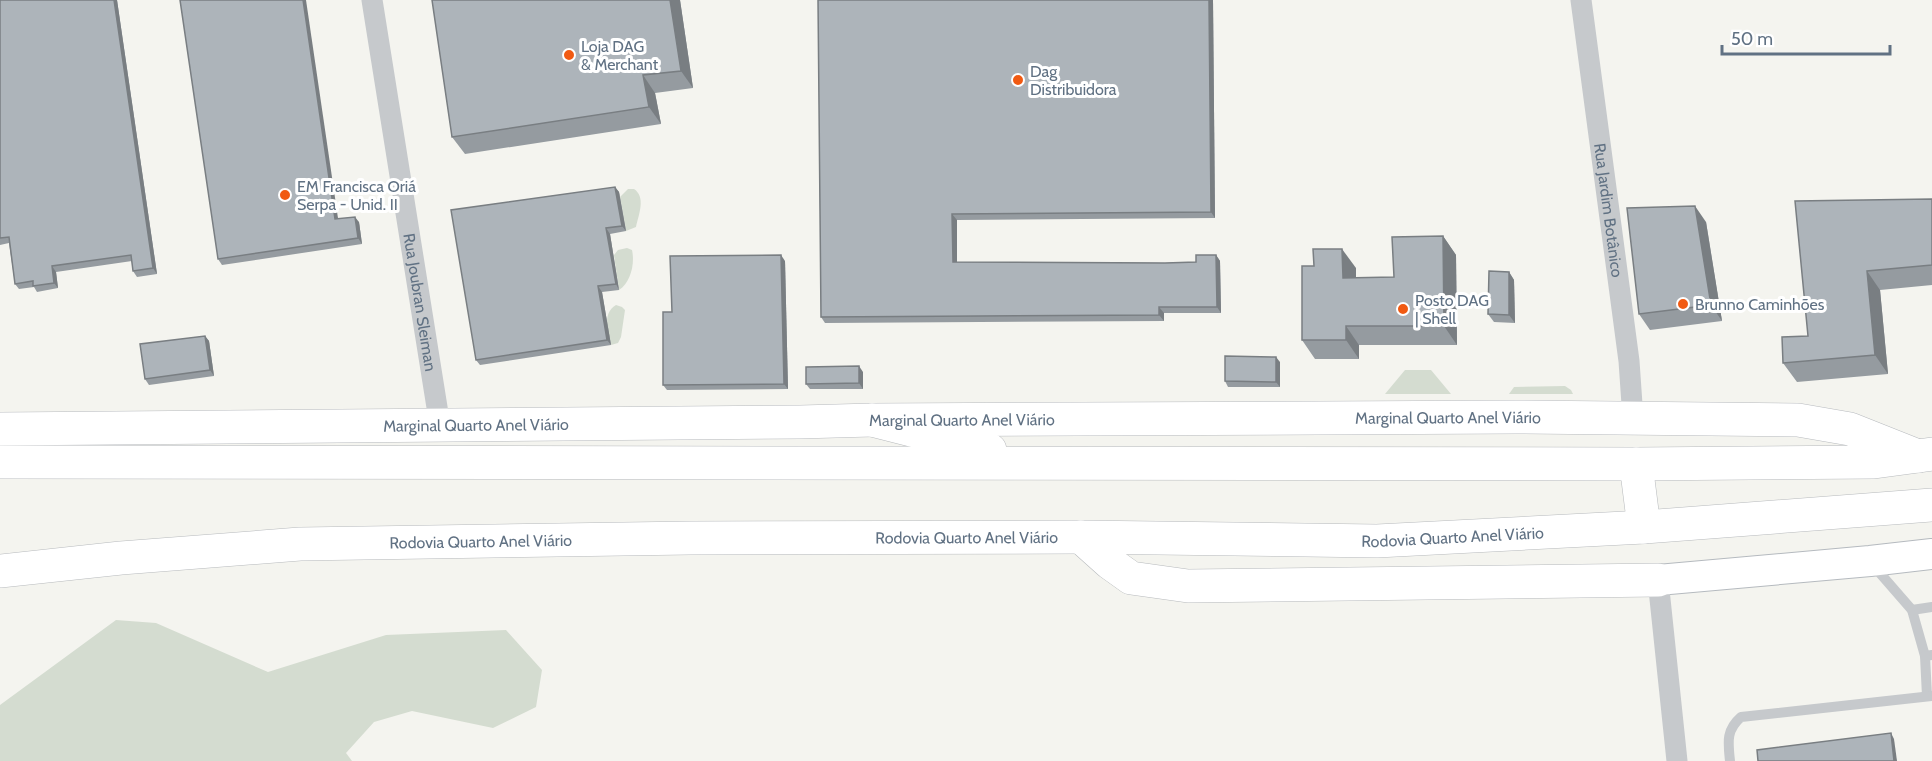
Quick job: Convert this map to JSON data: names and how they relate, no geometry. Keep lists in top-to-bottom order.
{
  "streets": {
    "main road": ["Marginal Quarto Anel Viário", "Rodovia Quarto Anel Viário"],
    "street": ["Rua Jardim Botânico", "Rua Joubran Sleiman"]
  },
  "crossings": [
    ["Rua Jardim Botânico", "Marginal Quarto Anel Viário"],
    ["Rua Joubran Sleiman", "Marginal Quarto Anel Viário"]
  ],
  "places": [
    "Loja DAG & Merchant",
    "Dag Distribuidora",
    "EM Francisca Oriá Serpa - Unid. II",
    "Brunno Caminhões",
    "Posto DAG | Shell"
  ],
  "scale_bar": "50 m"
}
